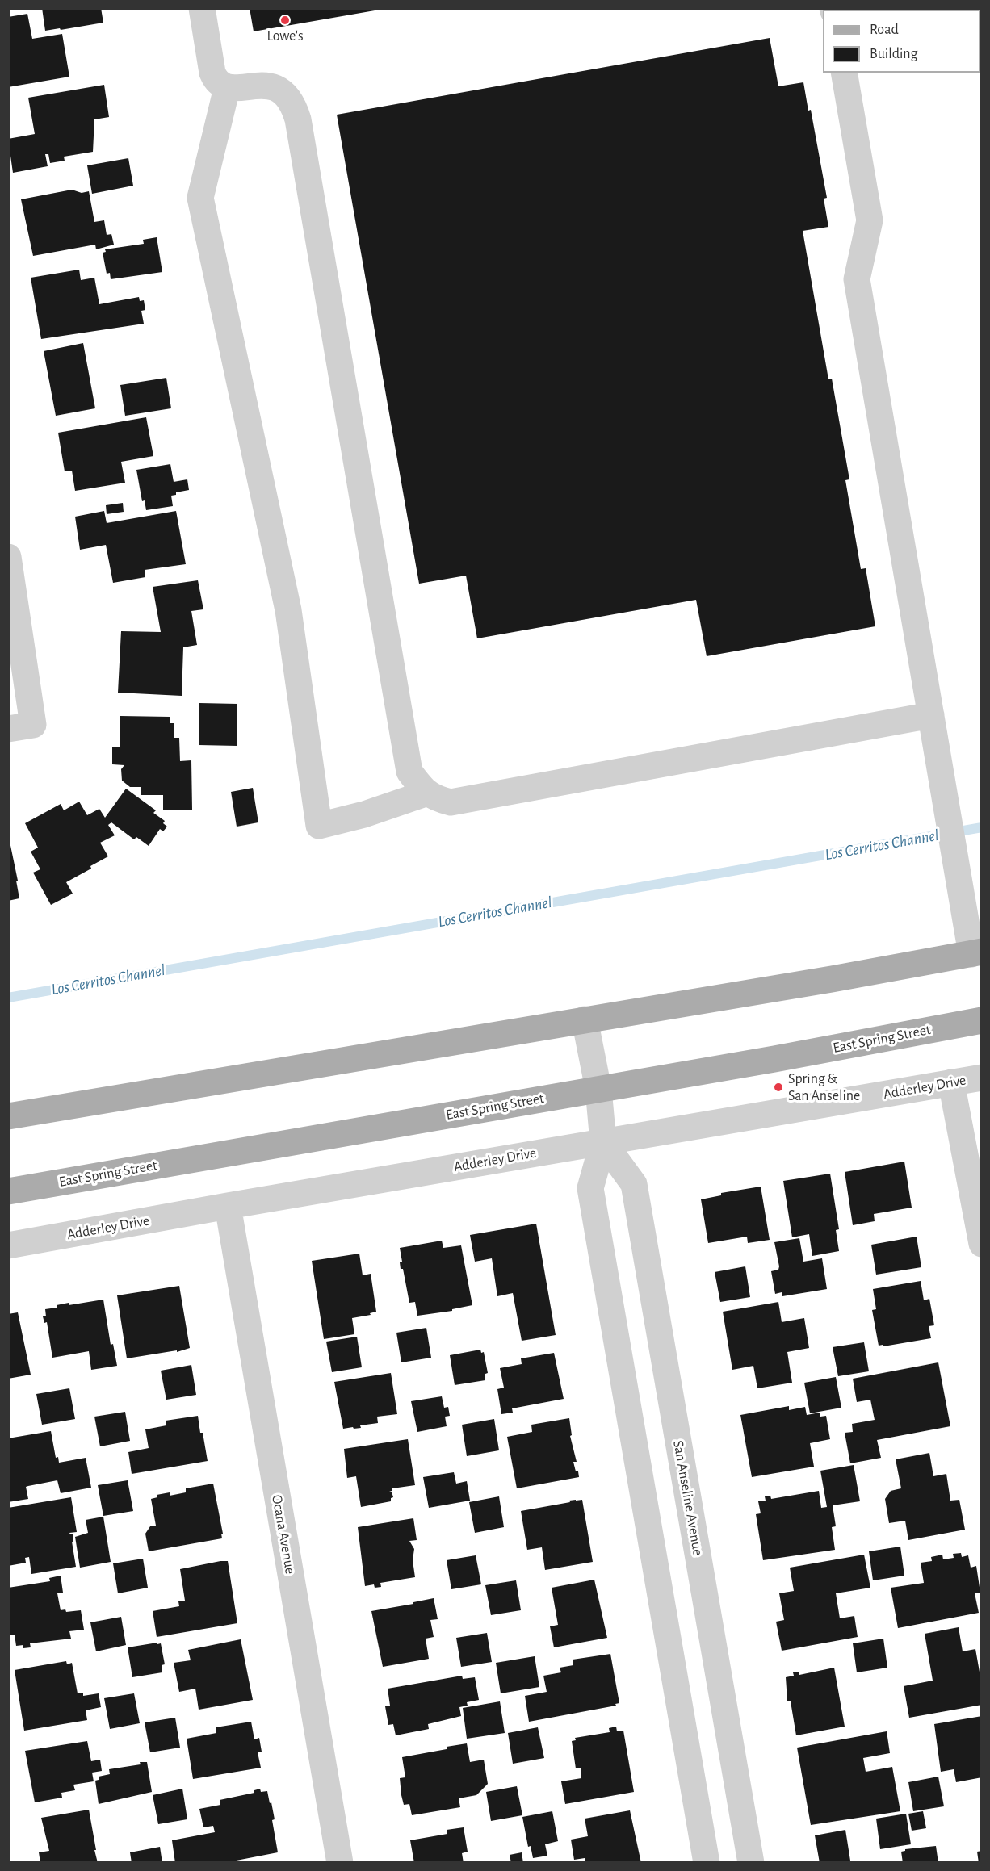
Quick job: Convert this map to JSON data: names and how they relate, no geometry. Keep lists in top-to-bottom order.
{
  "streets": {
    "main road": ["East Spring Street"],
    "street": ["Adderley Drive", "San Anseline Avenue", "Ocana Avenue"]
  },
  "crossings": [
    ["Adderley Drive", "San Anseline Avenue"],
    ["Adderley Drive", "Ocana Avenue"]
  ],
  "water": ["Los Cerritos Channel"],
  "places": ["Lowe's", "Spring & San Anseline"],
  "legend": ["Road", "Building"]
}
